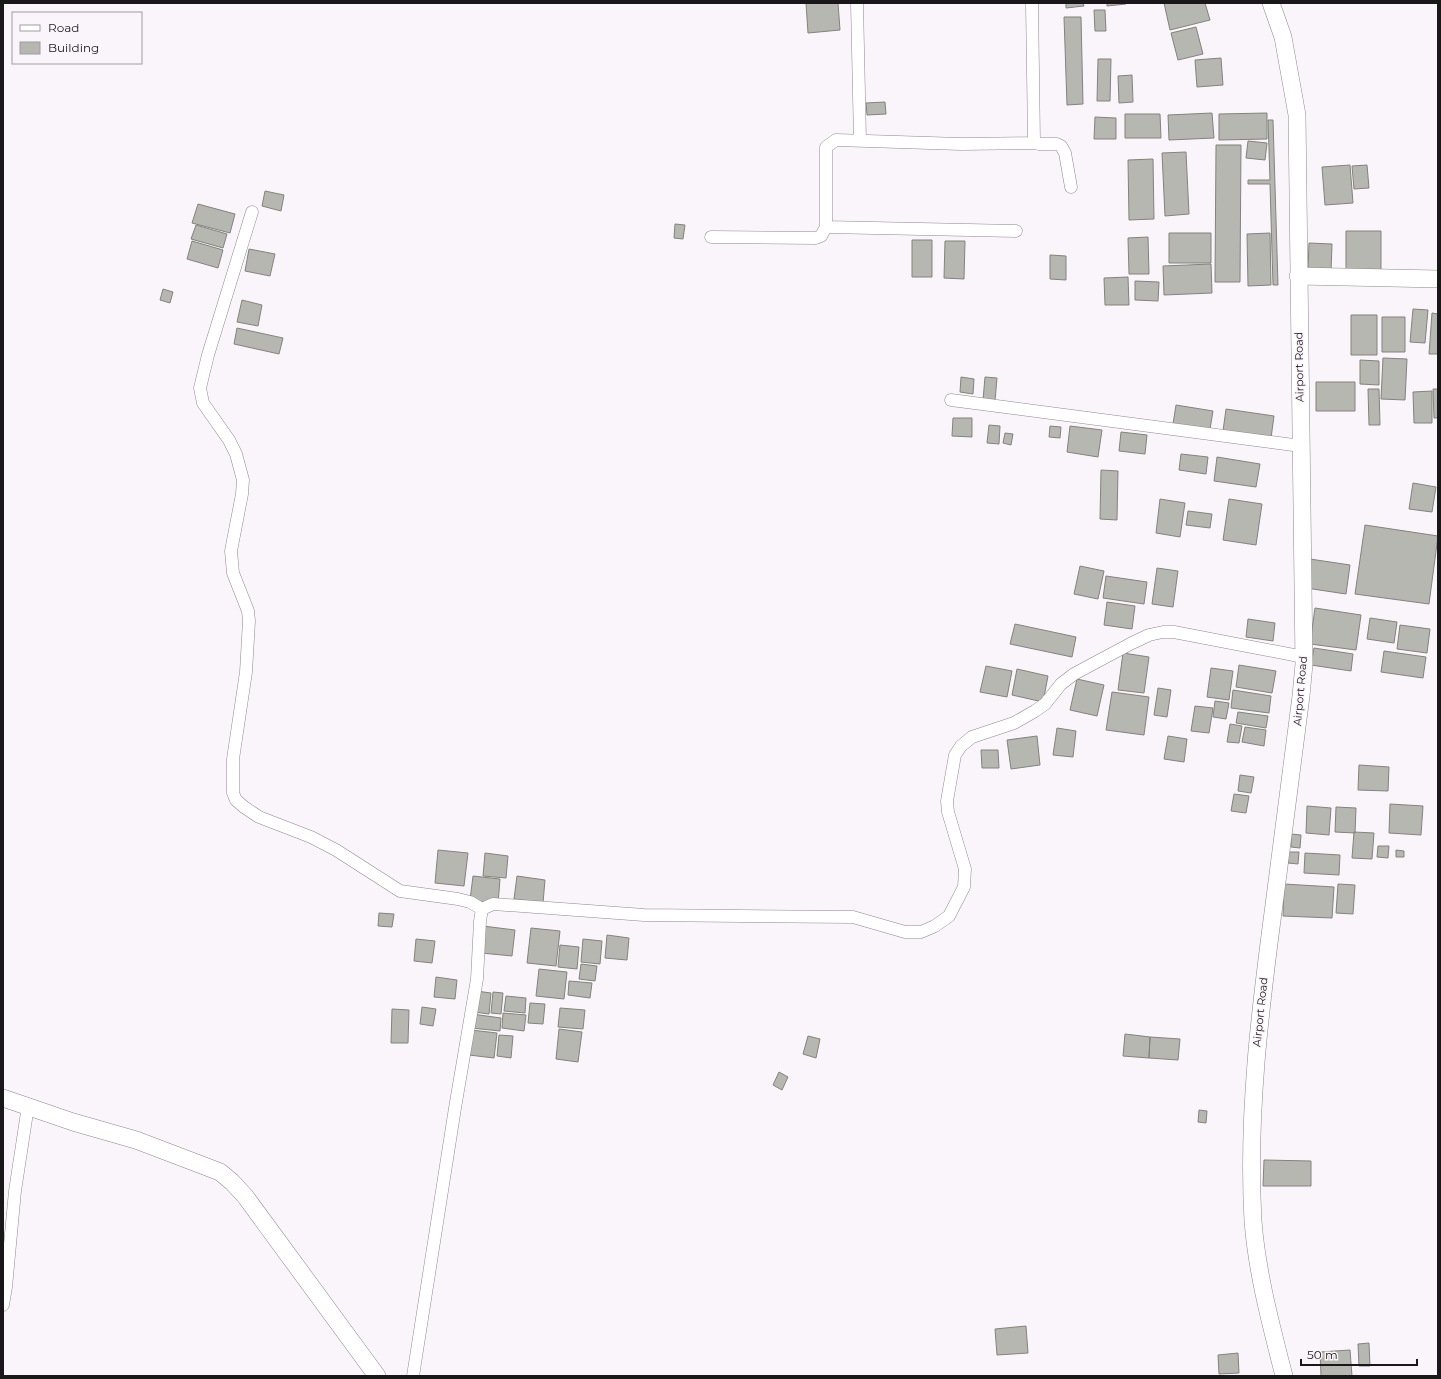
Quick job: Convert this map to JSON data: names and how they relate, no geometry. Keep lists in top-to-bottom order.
{
  "streets": {
    "main road": ["Airport Road"]
  },
  "legend": ["Road", "Building"],
  "scale_bar": "50 m"
}
